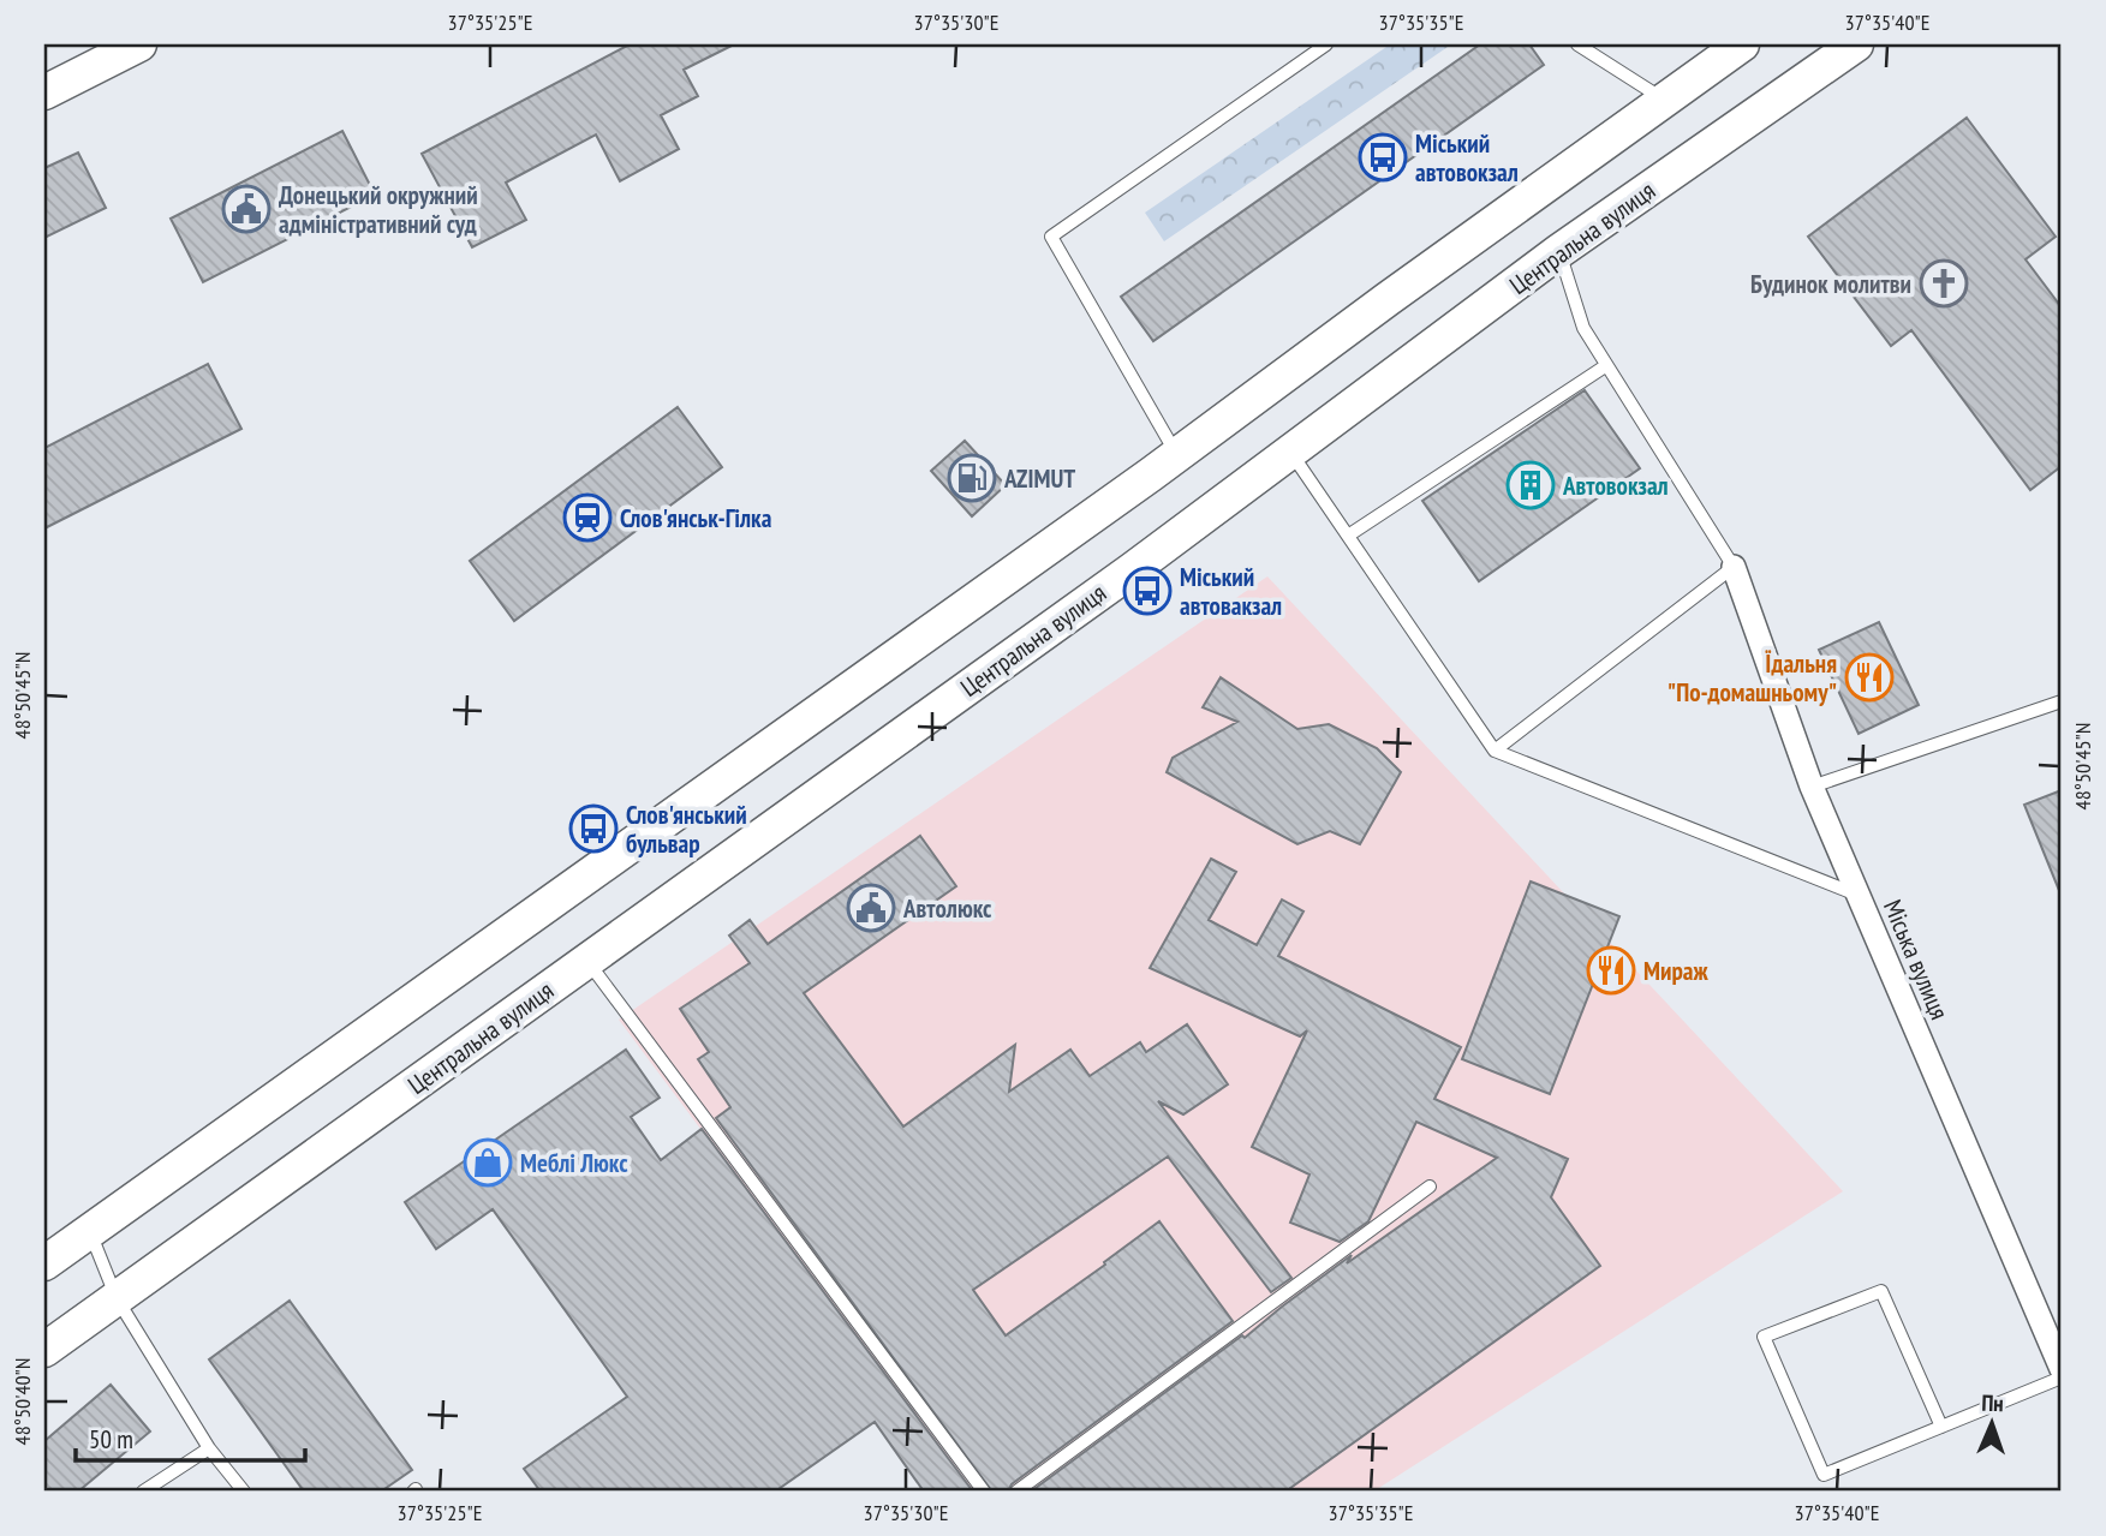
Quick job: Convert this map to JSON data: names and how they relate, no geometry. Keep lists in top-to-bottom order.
{
  "streets": {
    "street": ["Центральна вулиця", "Міська вулиця"]
  },
  "places": {
    "bus stop": ["Міський автовокзал", "Міський автовакзал", "Слов'янський бульвар"],
    "public building": ["Донецький окружний адміністративний суд", "Автолюкс"],
    "church": ["Будинок молитви"],
    "fuel station": ["AZIMUT"],
    "building": ["Автовокзал"],
    "station": ["Слов'янськ-Гілка"],
    "restaurant": ["Їдальня \"По-домашньому\"", "Мираж"],
    "shop": ["Меблі Люкс"]
  },
  "scale_bar": "50 m",
  "north": "top",
  "coordinates": [
    "37°35'25\"E",
    "37°35'30\"E",
    "37°35'35\"E",
    "37°35'40\"E",
    "48°50'45\"N",
    "48°50'40\"N"
  ]
}
